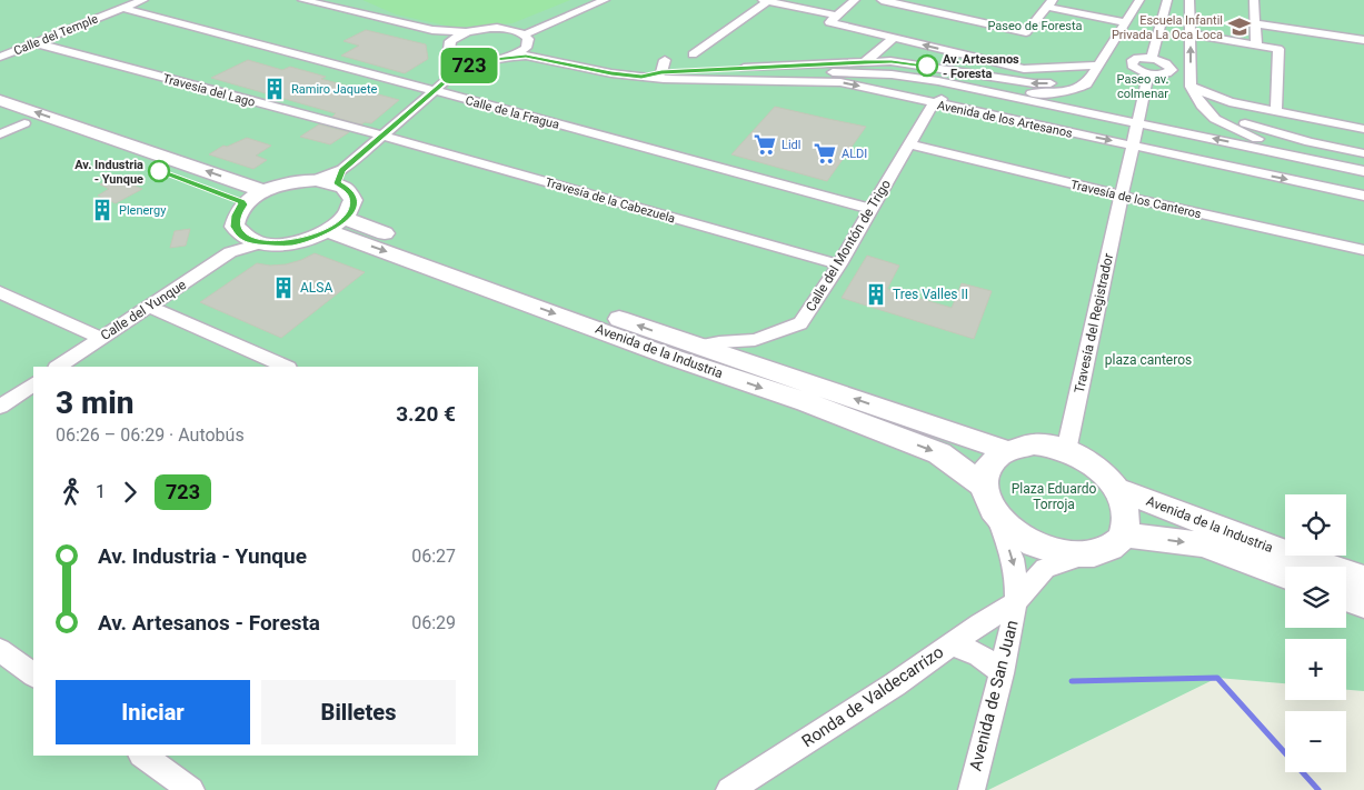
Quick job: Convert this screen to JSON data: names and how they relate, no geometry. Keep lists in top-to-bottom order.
{
  "streets": {
    "street": [
      "Calle del Temple",
      "Travesía del Lago",
      "Calle de la Fragua",
      "Avenida de los Artesanos",
      "Travesía de los Canteros",
      "Travesía de la Cabezuela",
      "Calle del Montón de Trigo",
      "Calle del Yunque",
      "Travesía del Registrador",
      "Avenida de la Industria",
      "Avenida de San Juan",
      "Ronda de Valdecarrizo"
    ]
  },
  "crossings": [
    ["Calle del Temple", "Travesía del Lago"],
    ["Calle del Temple", "Calle de la Fragua"],
    ["Travesía del Lago", "Travesía de la Cabezuela"],
    ["Calle de la Fragua", "Calle del Montón de Trigo"],
    ["Avenida de los Artesanos", "Calle del Montón de Trigo"],
    ["Avenida de los Artesanos", "Travesía del Registrador"],
    ["Travesía de los Canteros", "Calle del Montón de Trigo"],
    ["Travesía de los Canteros", "Travesía del Registrador"],
    ["Travesía de la Cabezuela", "Calle del Montón de Trigo"],
    ["Calle del Montón de Trigo", "Avenida de la Industria"],
    ["Travesía del Registrador", "Avenida de la Industria"],
    ["Travesía del Registrador", "Ronda de Valdecarrizo"],
    ["Avenida de la Industria", "Ronda de Valdecarrizo"],
    ["Avenida de San Juan", "Ronda de Valdecarrizo"]
  ],
  "parks": [
    "Paseo de Foresta",
    "Paseo av. colmenar",
    "plaza canteros",
    "Plaza Eduardo Torroja"
  ],
  "places": {
    "school or university": ["Escuela Infantil Privada La Oca Loca"],
    "other": ["Av. Artesanos - Foresta", "Av. Industria - Yunque"],
    "building": [
      "Ramiro Jaquete",
      "Plenergy",
      "ALSA",
      "Tres Valles II"
    ],
    "supermarket": ["Lidl", "ALDI"]
  },
  "lines": ["bus line 723"],
  "page": {
    "on_map": "723",
    "heading": ["3 min", "06:26 – 06:29 · Autobús", "3.20 €"],
    "legs": ["1", "723"],
    "map_buttons": ["+", "−"],
    "list": [
      {
        "name": "Av. Industria - Yunque",
        "value": "06:27"
      },
      {
        "name": "Av. Artesanos - Foresta",
        "value": "06:29"
      }
    ],
    "buttons": ["Iniciar", "Billetes"]
  }
}
